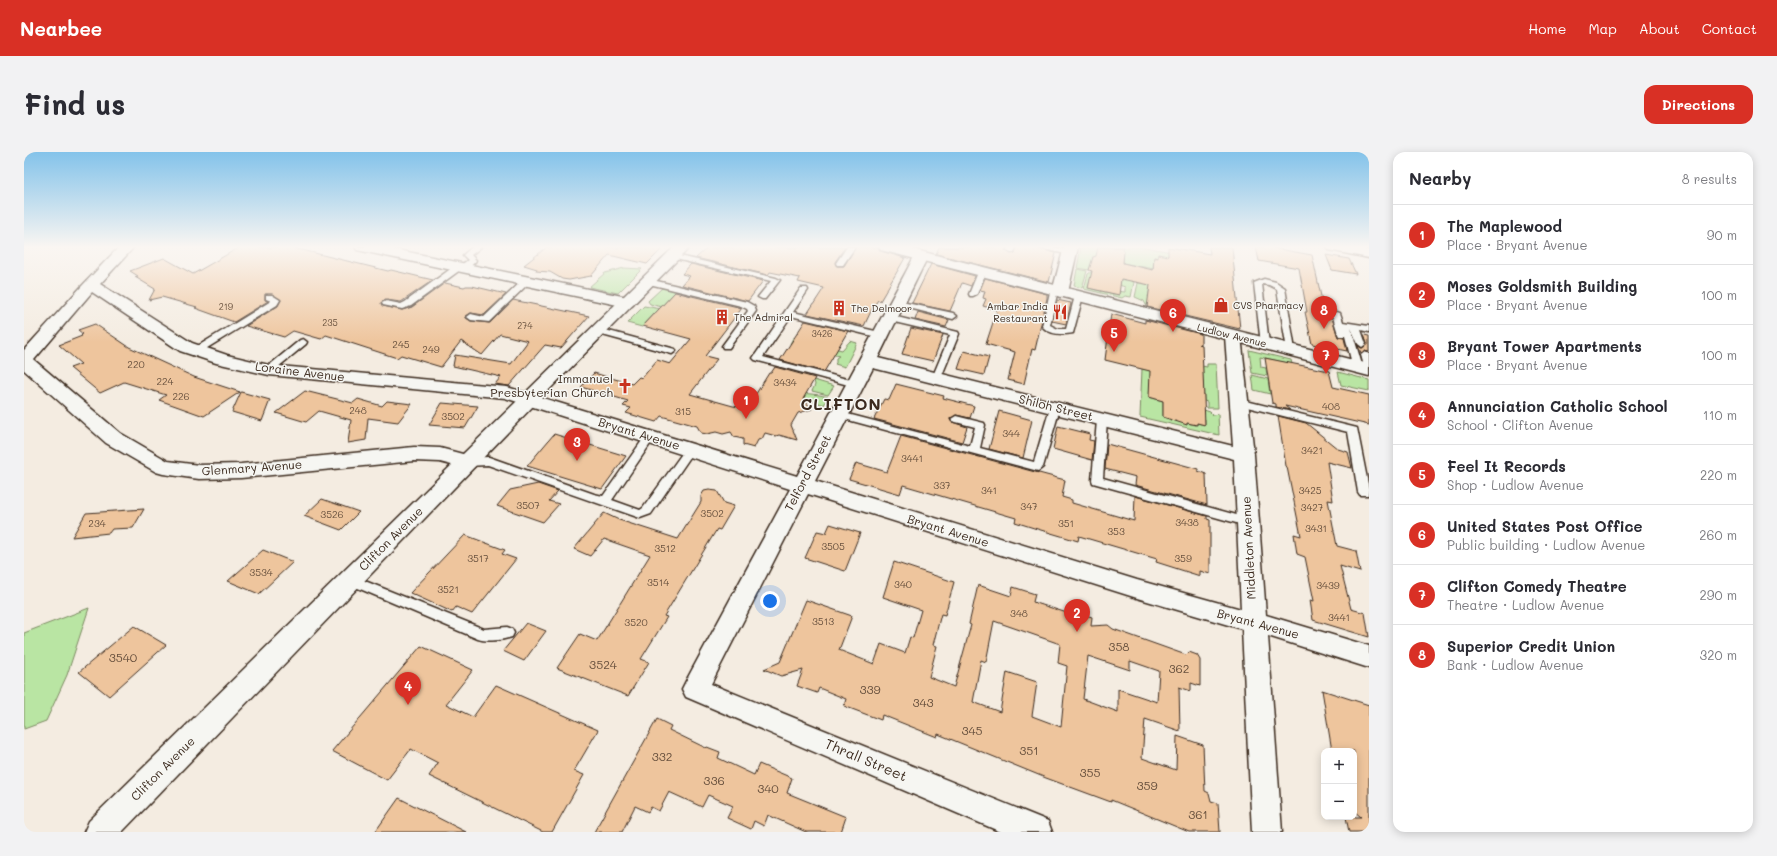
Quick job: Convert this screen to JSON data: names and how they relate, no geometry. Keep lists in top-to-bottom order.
{
  "streets": {
    "main road": ["Ludlow Avenue", "Clifton Avenue"],
    "street": [
      "Loraine Avenue",
      "Shiloh Street",
      "Bryant Avenue",
      "Glenmary Avenue",
      "Telford Street",
      "Middleton Avenue",
      "Thrall Street"
    ]
  },
  "crossings": [
    ["Ludlow Avenue", "Middleton Avenue"],
    ["Loraine Avenue", "Bryant Avenue"],
    ["Loraine Avenue", "Clifton Avenue"],
    ["Shiloh Street", "Telford Street"],
    ["Shiloh Street", "Middleton Avenue"],
    ["Bryant Avenue", "Telford Street"],
    ["Bryant Avenue", "Clifton Avenue"],
    ["Bryant Avenue", "Middleton Avenue"],
    ["Glenmary Avenue", "Clifton Avenue"],
    ["Telford Street", "Thrall Street"]
  ],
  "districts": ["CLIFTON"],
  "places": {
    "shop": ["CVS Pharmacy"],
    "building": ["The Delmoor", "The Admiral"],
    "restaurant": ["Ambar India Restaurant"],
    "church": ["Immanuel Presbyterian Church"]
  },
  "house_numbers": [
    "219",
    "235",
    "274",
    "3426",
    "245",
    "249",
    "220",
    "224",
    "3434",
    "226",
    "408",
    "248",
    "315",
    "3502",
    "344",
    "3421",
    "3441",
    "337",
    "341",
    "3425",
    "3507",
    "347",
    "3427",
    "3502",
    "3526",
    "3438",
    "234",
    "351",
    "3431",
    "353",
    "3505",
    "3512",
    "3517",
    "359",
    "3534",
    "3514",
    "340",
    "3439",
    "3521",
    "348",
    "3441",
    "3513",
    "3520",
    "358",
    "3540",
    "3524",
    "362",
    "339",
    "343",
    "345",
    "351",
    "332",
    "355",
    "336",
    "359",
    "340",
    "361"
  ],
  "page": {
    "header": "Nearbee",
    "nav": [
      "Home",
      "Map",
      "About",
      "Contact"
    ],
    "buttons": "Directions",
    "title": "Find us",
    "heading": ["Nearby", "8 results"],
    "list": [
      {
        "mark": "1",
        "name": "The Maplewood",
        "note": "Place · Bryant Avenue",
        "value": "90 m"
      },
      {
        "mark": "2",
        "name": "Moses Goldsmith Building",
        "note": "Place · Bryant Avenue",
        "value": "100 m"
      },
      {
        "mark": "3",
        "name": "Bryant Tower Apartments",
        "note": "Place · Bryant Avenue",
        "value": "100 m"
      },
      {
        "mark": "4",
        "name": "Annunciation Catholic School",
        "note": "School · Clifton Avenue",
        "value": "110 m"
      },
      {
        "mark": "5",
        "name": "Feel It Records",
        "note": "Shop · Ludlow Avenue",
        "value": "220 m"
      },
      {
        "mark": "6",
        "name": "United States Post Office",
        "note": "Public building · Ludlow Avenue",
        "value": "260 m"
      },
      {
        "mark": "7",
        "name": "Clifton Comedy Theatre",
        "note": "Theatre · Ludlow Avenue",
        "value": "290 m"
      },
      {
        "mark": "8",
        "name": "Superior Credit Union",
        "note": "Bank · Ludlow Avenue",
        "value": "320 m"
      }
    ],
    "pins": [
      "8",
      "6",
      "5",
      "7",
      "1",
      "3",
      "2",
      "4"
    ],
    "map_buttons": ["+", "−"]
  }
}
